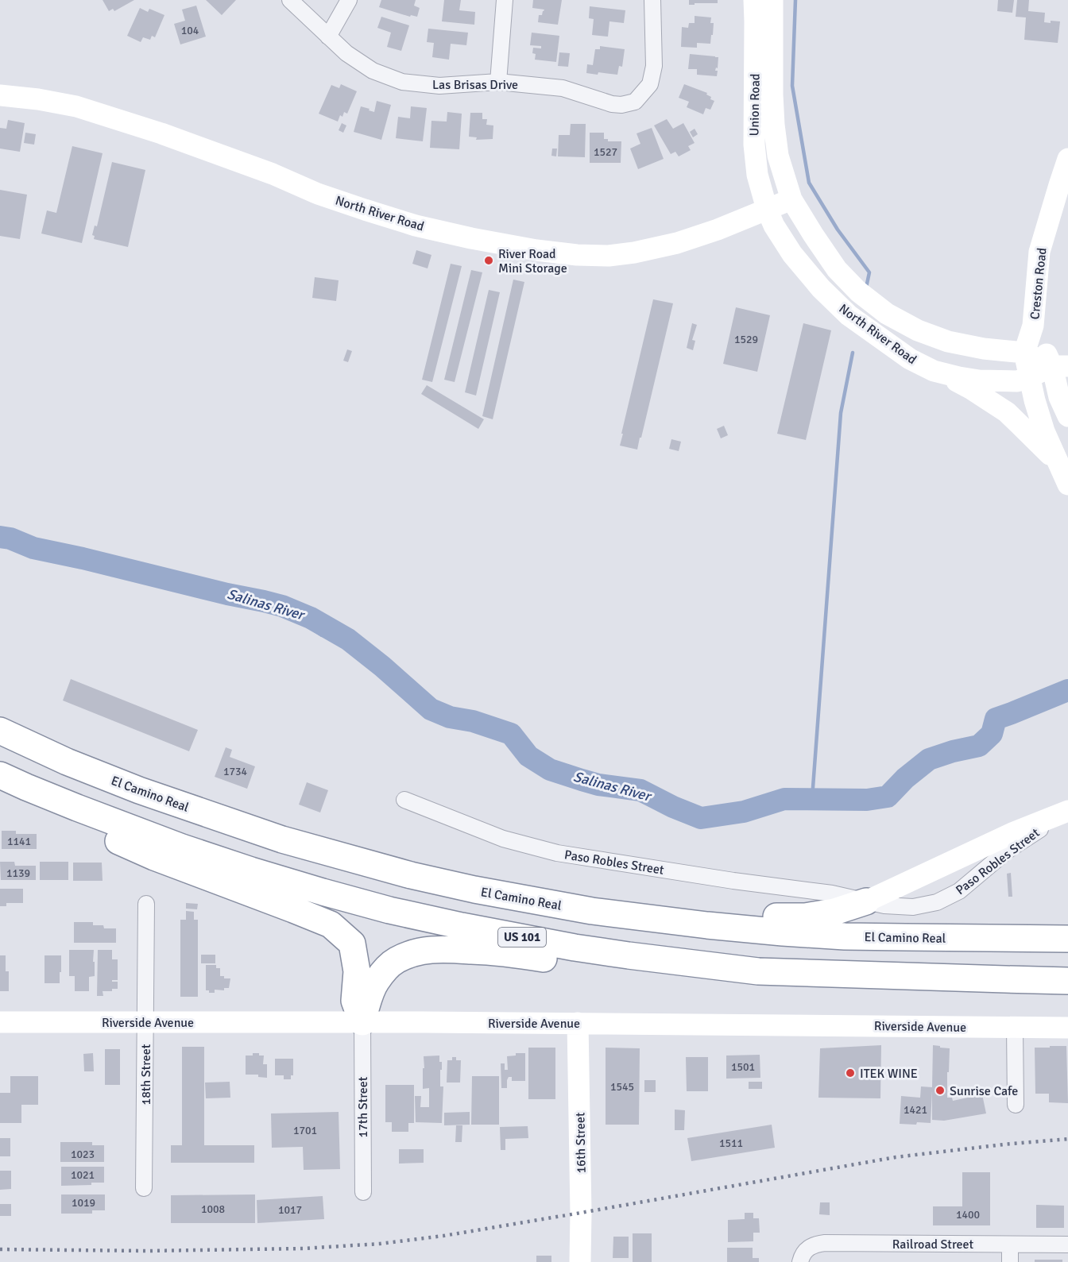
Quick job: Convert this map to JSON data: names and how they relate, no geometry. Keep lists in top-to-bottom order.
{
  "streets": {
    "highway": ["El Camino Real", "US 101"],
    "main road": [
      "Union Road",
      "North River Road",
      "Creston Road",
      "Paso Robles Street",
      "Riverside Avenue",
      "16th Street"
    ],
    "street": [
      "Las Brisas Drive",
      "18th Street",
      "17th Street",
      "Railroad Street"
    ]
  },
  "crossings": [
    ["Union Road", "North River Road"],
    ["North River Road", "Creston Road"],
    ["Riverside Avenue", "18th Street"],
    ["Riverside Avenue", "17th Street"],
    ["Riverside Avenue", "16th Street"]
  ],
  "water": ["Salinas River"],
  "places": ["River Road Mini Storage", "ITEK WINE", "Sunrise Cafe"],
  "house_numbers": [
    "104",
    "1527",
    "1529",
    "1734",
    "1141",
    "1139",
    "1501",
    "1545",
    "1421",
    "1701",
    "1511",
    "1023",
    "1021",
    "1019",
    "1008",
    "1017",
    "1400"
  ]
}
